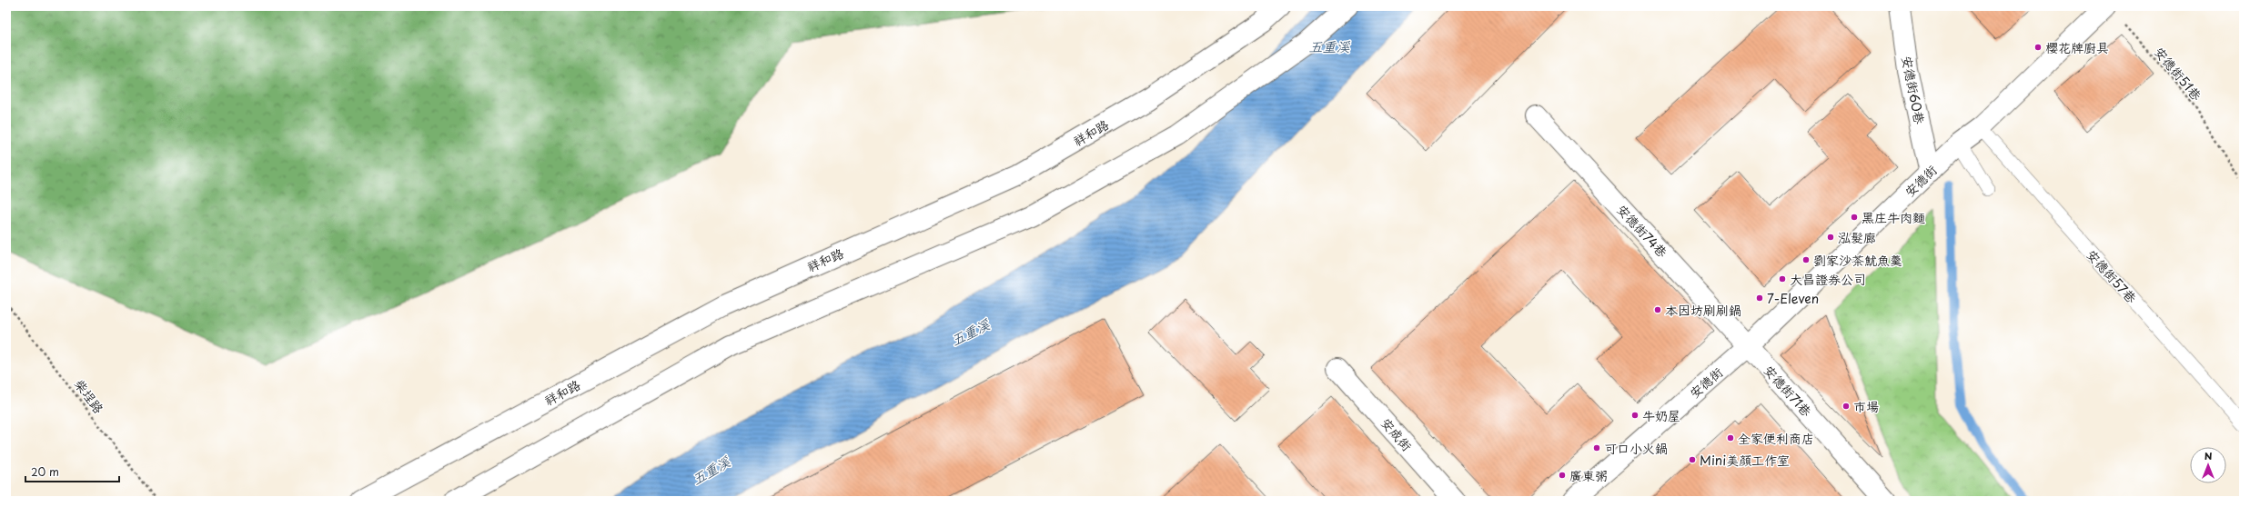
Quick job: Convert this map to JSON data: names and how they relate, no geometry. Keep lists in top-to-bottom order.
{
  "streets": {
    "main road": [
      "安德街60巷",
      "祥和路",
      "安德街",
      "安德街74巷",
      "安德街71巷",
      "安成街"
    ],
    "lane": ["安德街57巷"],
    "path": ["安德街51巷", "柴埕路"]
  },
  "crossings": [
    ["安德街60巷", "安德街"],
    ["安德街", "安德街74巷"],
    ["安德街", "安德街57巷"],
    ["安德街", "安德街71巷"],
    ["安德街74巷", "安德街71巷"]
  ],
  "water": ["五重溪"],
  "places": [
    "櫻花牌廚具",
    "黑庄牛肉麵",
    "泓髮廊",
    "劉家沙茶魷魚羹",
    "大昌證券公司",
    "7-Eleven",
    "本因坊刷刷鍋",
    "市場",
    "牛奶屋",
    "全家便利商店",
    "可口小火鍋",
    "Mini美顏工作室",
    "廣東粥"
  ],
  "scale_bar": "20 m",
  "north": "top"
}
